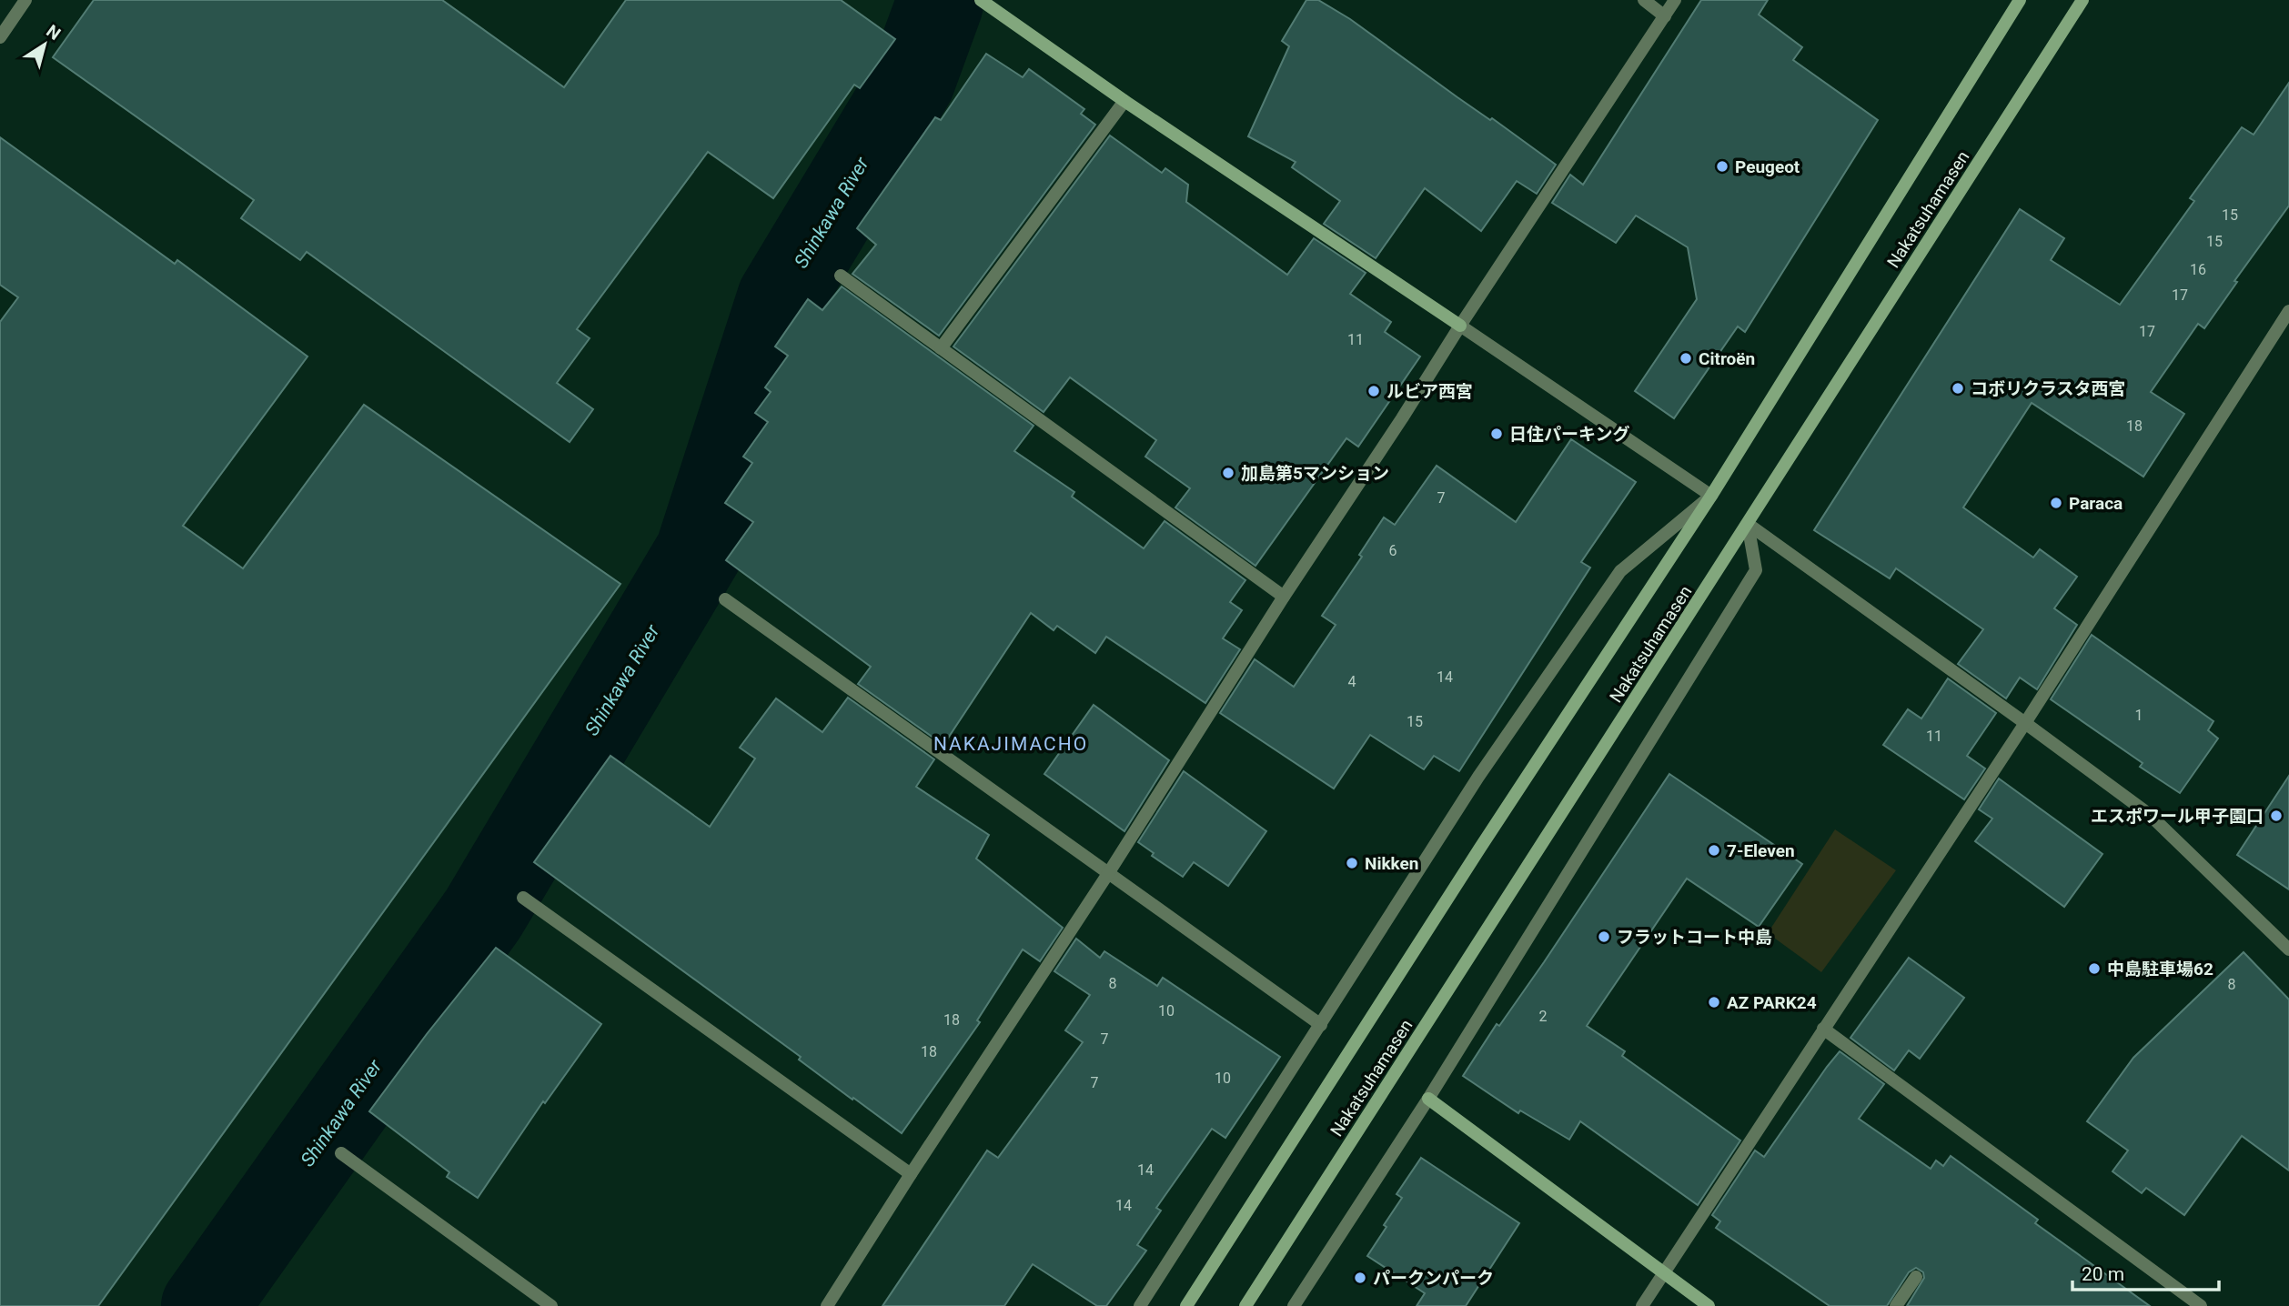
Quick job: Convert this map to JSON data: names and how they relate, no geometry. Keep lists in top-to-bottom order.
{
  "streets": {
    "street": ["Nakatsuhamasen"]
  },
  "districts": ["NAKAJIMACHO"],
  "water": ["Shinkawa River"],
  "places": [
    "Peugeot",
    "Citroën",
    "コボリクラスタ西宮",
    "ルビア西宮",
    "日住パーキング",
    "加島第5マンション",
    "Paraca",
    "エスポワール甲子園口",
    "7-Eleven",
    "Nikken",
    "フラットコート中島",
    "中島駐車場62",
    "AZ PARK24",
    "パークンパーク"
  ],
  "house_numbers": [
    "15",
    "15",
    "16",
    "17",
    "17",
    "11",
    "18",
    "7",
    "6",
    "14",
    "4",
    "1",
    "15",
    "11",
    "8",
    "8",
    "10",
    "2",
    "18",
    "7",
    "18",
    "10",
    "7",
    "14",
    "14"
  ],
  "scale_bar": "20 m",
  "north": "top right"
}
